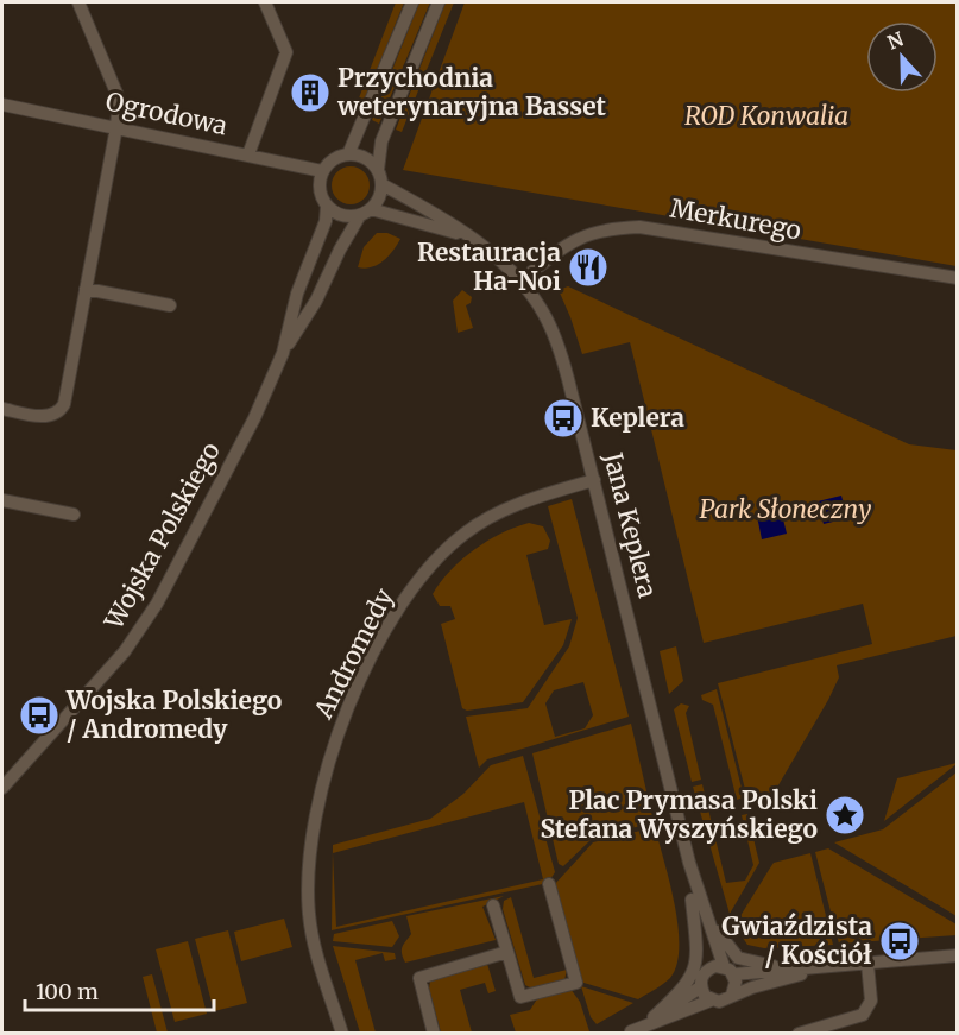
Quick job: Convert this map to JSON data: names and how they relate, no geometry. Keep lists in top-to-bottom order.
{
  "streets": {
    "street": [
      "Ogrodowa",
      "Merkurego",
      "Jana Keplera",
      "Wojska Polskiego",
      "Andromedy"
    ]
  },
  "crossings": [
    ["Ogrodowa", "Jana Keplera"],
    ["Ogrodowa", "Wojska Polskiego"],
    ["Merkurego", "Jana Keplera"],
    ["Jana Keplera", "Wojska Polskiego"],
    ["Jana Keplera", "Andromedy"]
  ],
  "parks": ["ROD Konwalia", "Park Słoneczny"],
  "places": {
    "building": ["Przychodnia weterynaryjna Basset"],
    "restaurant": ["Restauracja Ha-Noi"],
    "bus stop": ["Keplera", "Wojska Polskiego / Andromedy", "Gwiaździsta / Kościół"],
    "place": ["Plac Prymasa Polski Stefana Wyszyńskiego"]
  },
  "scale_bar": "100 m",
  "north": "top"
}
